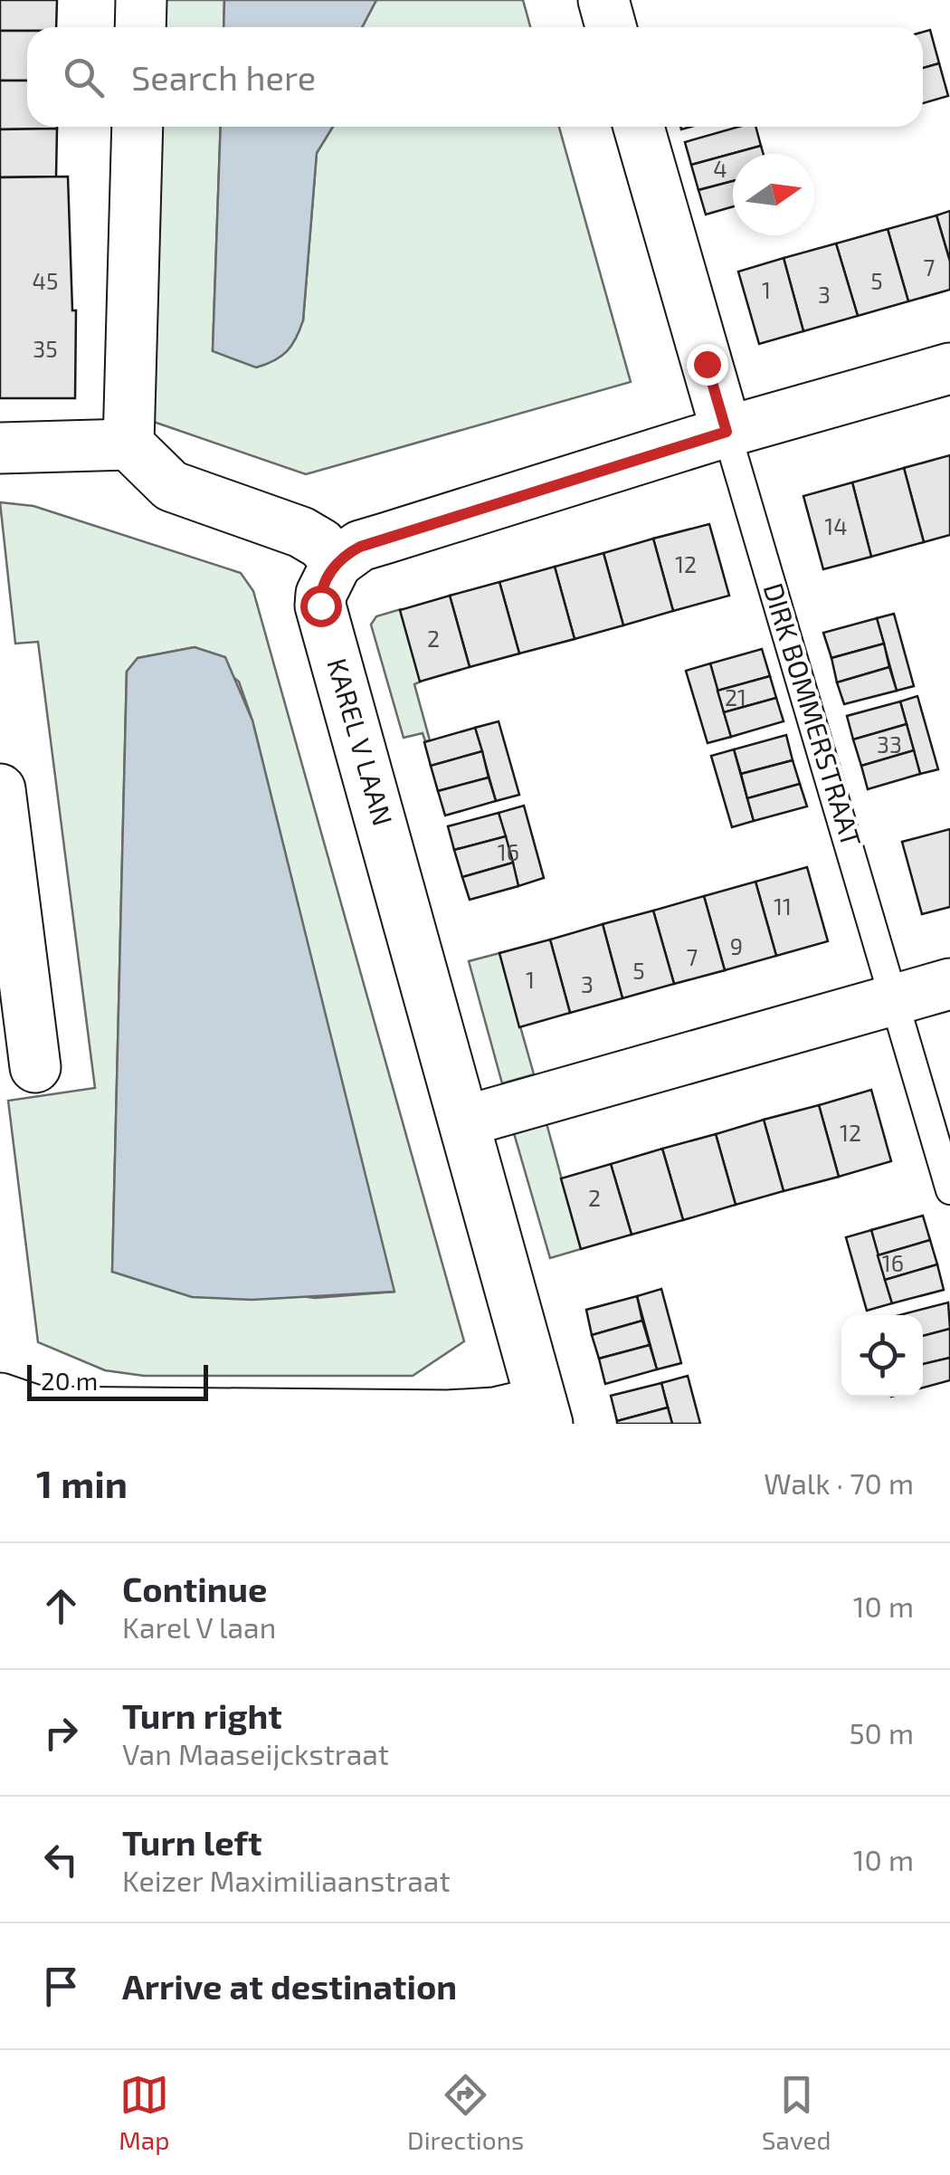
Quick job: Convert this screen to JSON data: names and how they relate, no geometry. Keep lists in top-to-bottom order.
{
  "streets": {
    "street": ["KAREL V LAAN"],
    "lane": ["DIRK BOMMERSTRAAT"]
  },
  "house_numbers": [
    "4",
    "7",
    "45",
    "5",
    "1",
    "3",
    "35",
    "14",
    "12",
    "2",
    "21",
    "33",
    "16",
    "11",
    "9",
    "7",
    "5",
    "1",
    "3",
    "12",
    "2",
    "16"
  ],
  "scale_bar": "20 m",
  "north": "right",
  "page": {
    "search": "Search here",
    "scale": "20 m",
    "heading": ["1 min", "Walk · 70 m"],
    "list": [
      ["Continue", "Karel V laan", "10 m"],
      ["Turn right", "Van Maaseijckstraat", "50 m"],
      ["Turn left", "Keizer Maximiliaanstraat", "10 m"],
      "Arrive at destination"
    ],
    "nav": ["Map", "Directions", "Saved"]
  }
}
